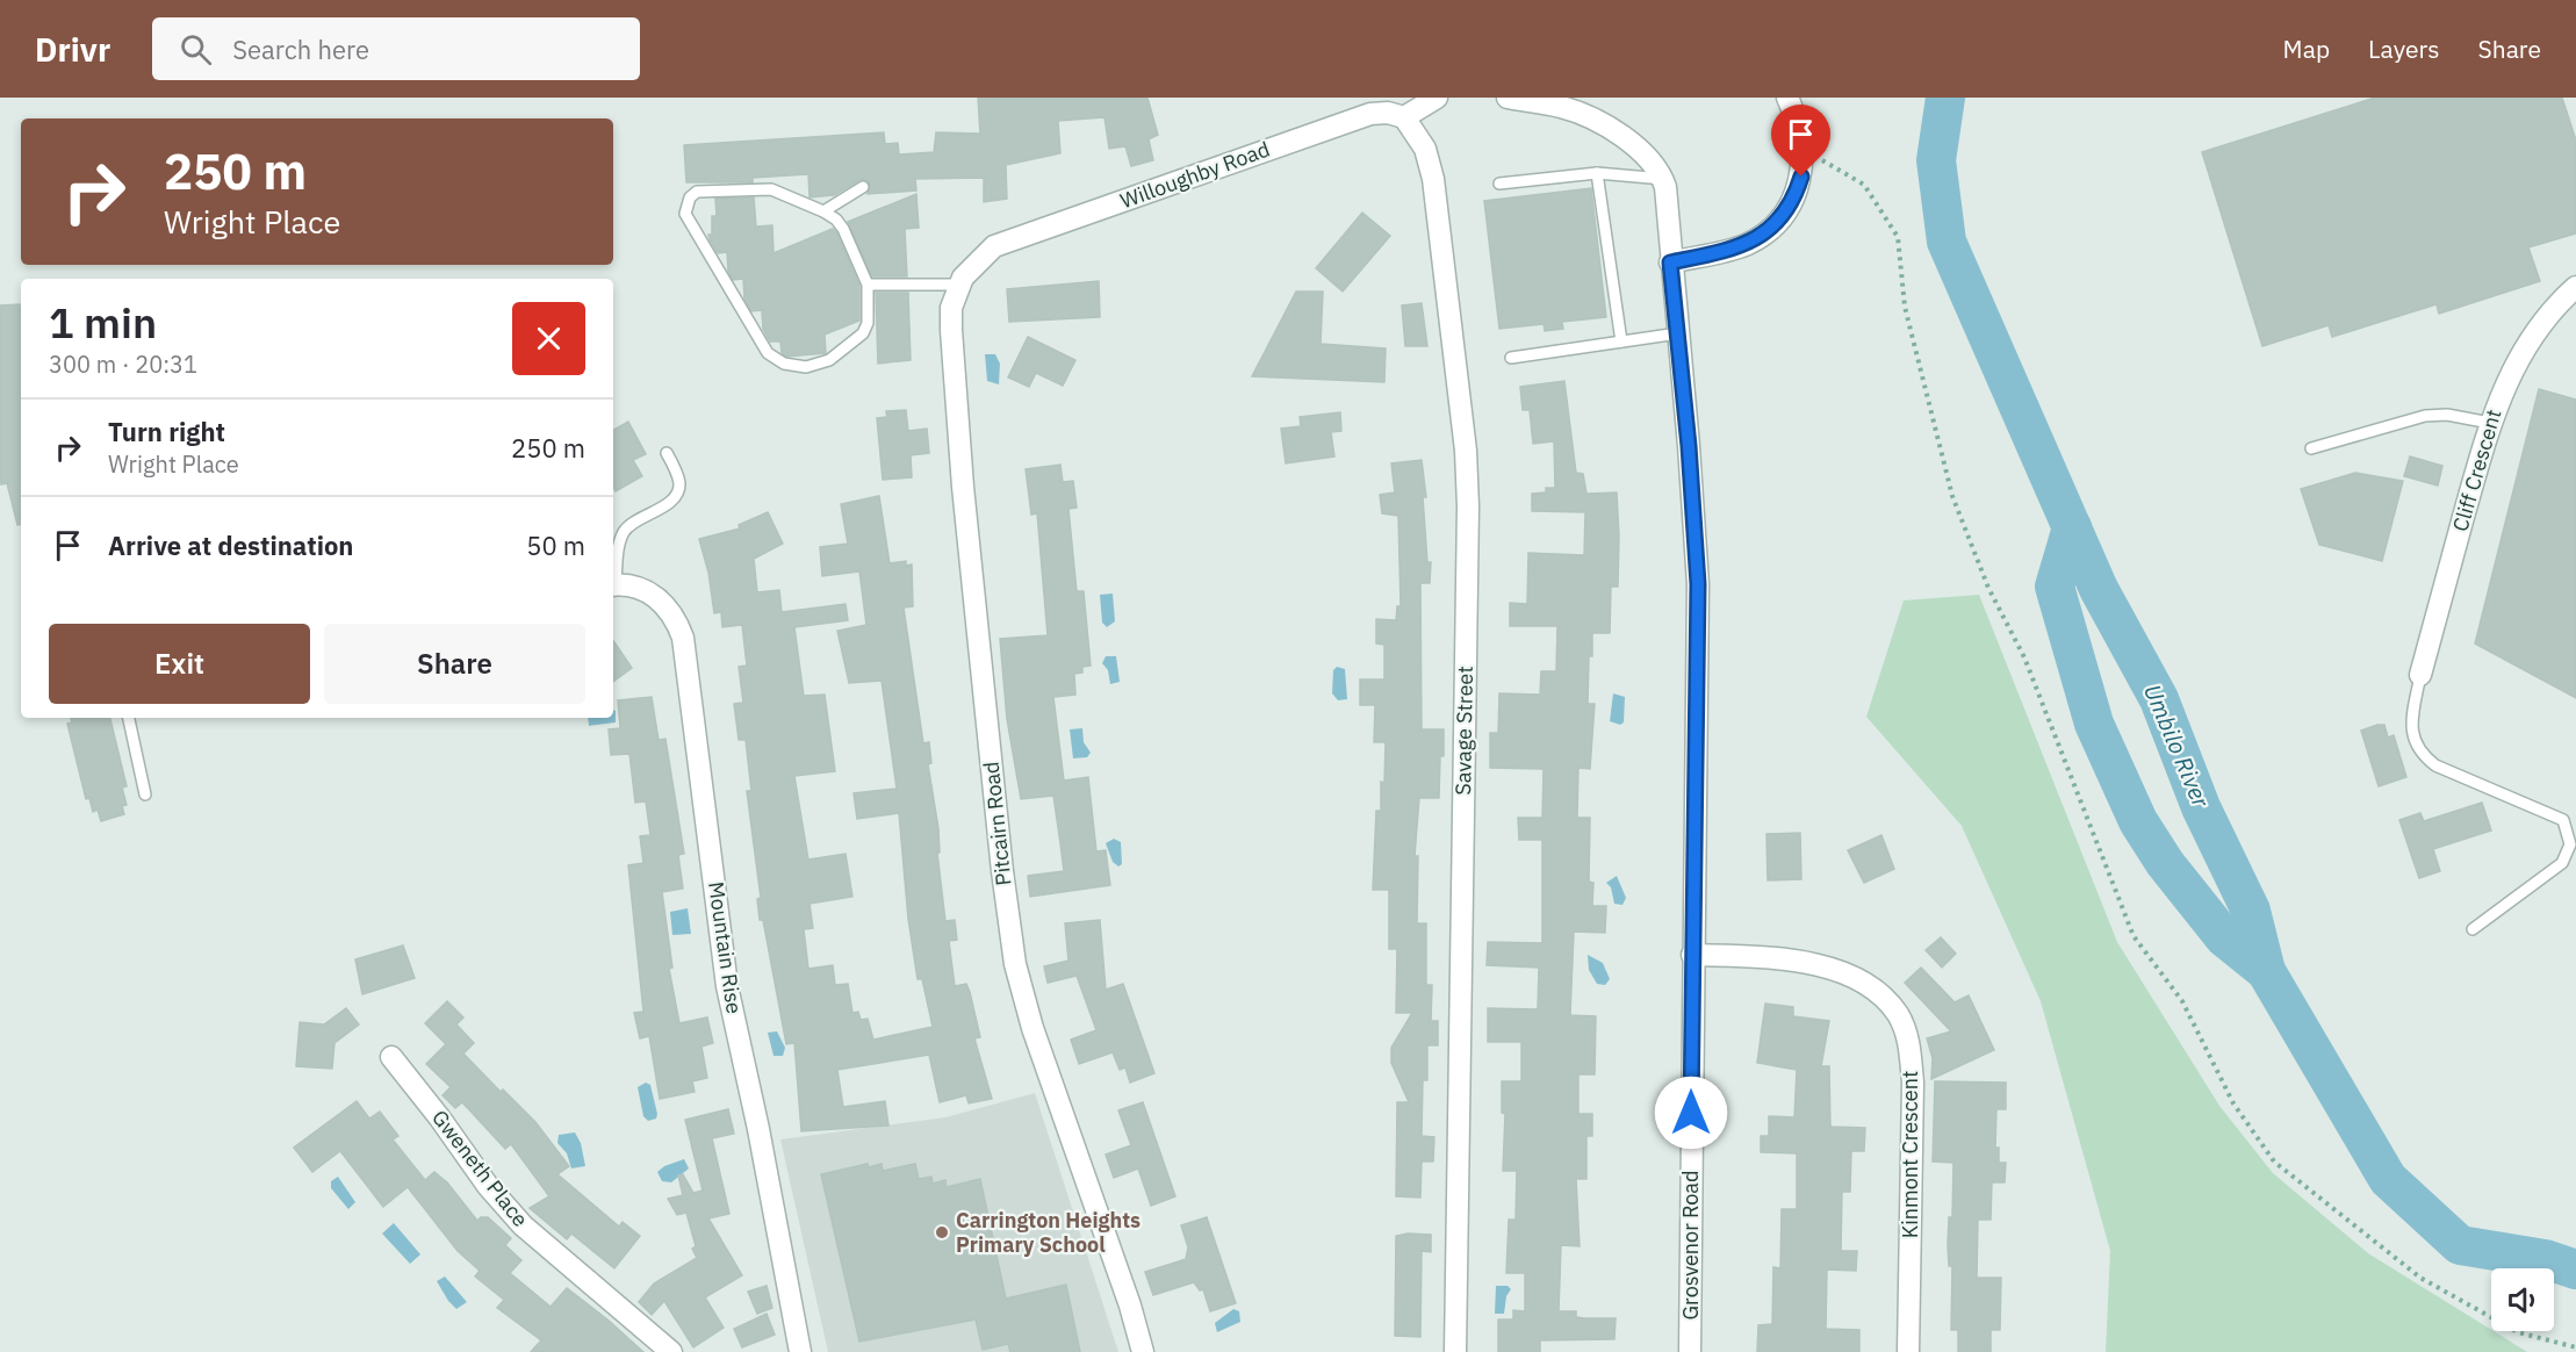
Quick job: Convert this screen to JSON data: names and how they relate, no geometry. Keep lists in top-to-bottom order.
{
  "streets": {
    "street": [
      "Willoughby Road",
      "Cliff Crescent",
      "Savage Street",
      "Pitcairn Road",
      "Mountain Rise",
      "Kinmont Crescent",
      "Gweneth Place",
      "Grosvenor Road"
    ]
  },
  "crossings": [
    ["Willoughby Road", "Savage Street"],
    ["Willoughby Road", "Pitcairn Road"],
    ["Kinmont Crescent", "Grosvenor Road"]
  ],
  "water": ["Umbilo River"],
  "places": ["Carrington Heights Primary School"],
  "page": {
    "header": "Drivr",
    "search": "Search here",
    "nav": ["Map", "Layers", "Share"],
    "turn": ["250 m", "Wright Place"],
    "heading": ["1 min", "300 m · 20:31"],
    "list": [
      {
        "name": "Turn right",
        "note": "Wright Place",
        "value": "250 m"
      },
      {
        "name": "Arrive at destination",
        "value": "50 m"
      }
    ],
    "buttons": ["Exit", "Share"]
  }
}
